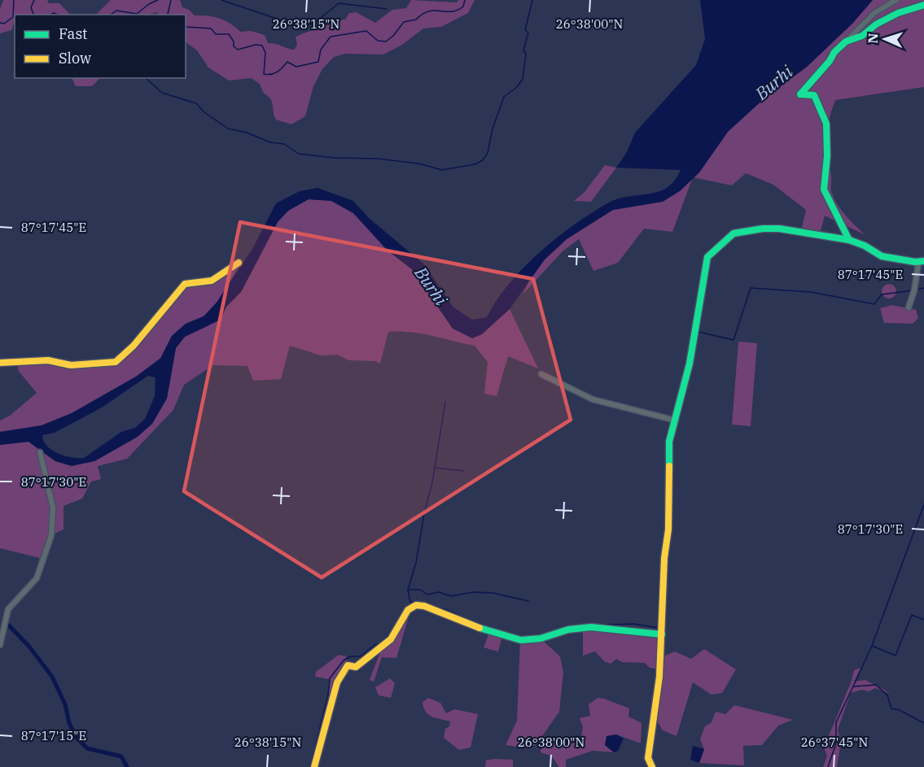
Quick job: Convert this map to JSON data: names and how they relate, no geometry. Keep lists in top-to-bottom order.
{
  "water": ["Burhi"],
  "legend": ["Fast", "Slow"],
  "north": "left",
  "coordinates": [
    "26°38'15\"N",
    "26°38'00\"N",
    "87°17'45\"E",
    "87°17'30\"E",
    "87°17'15\"E",
    "26°37'45\"N"
  ]
}
